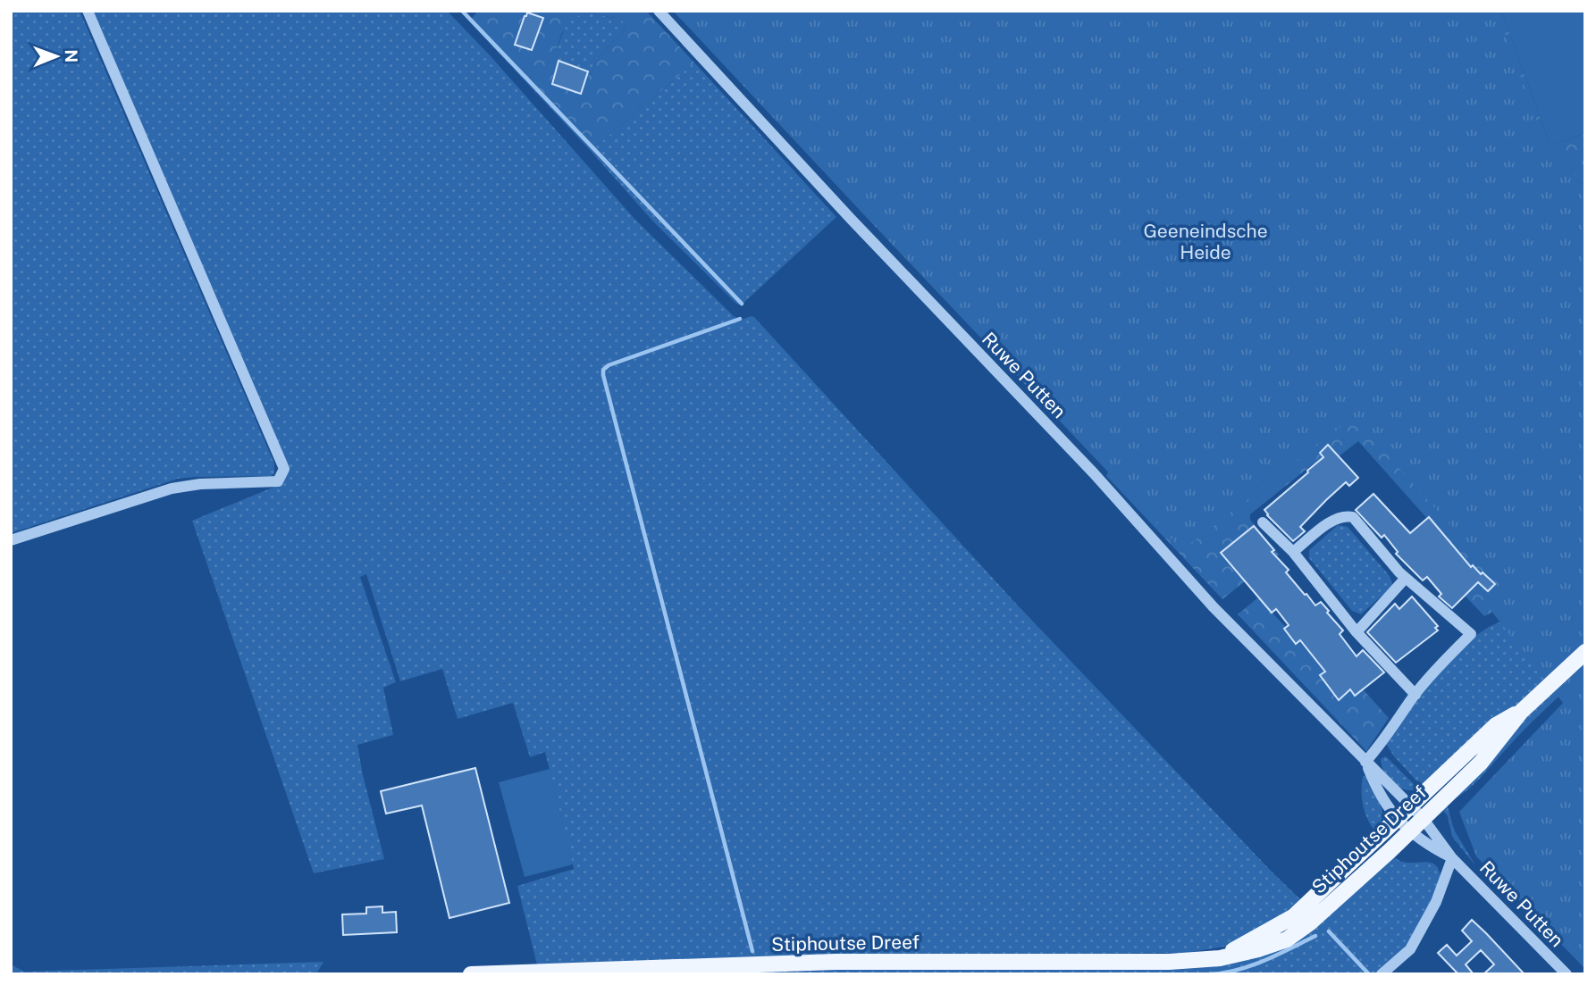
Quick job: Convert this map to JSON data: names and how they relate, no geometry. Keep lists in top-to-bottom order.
{
  "streets": {
    "main road": ["Stiphoutse Dreef"],
    "street": ["Ruwe Putten"]
  },
  "crossings": [
    ["Ruwe Putten", "Stiphoutse Dreef"]
  ],
  "parks": ["Geeneindsche Heide"],
  "north": "right"
}
